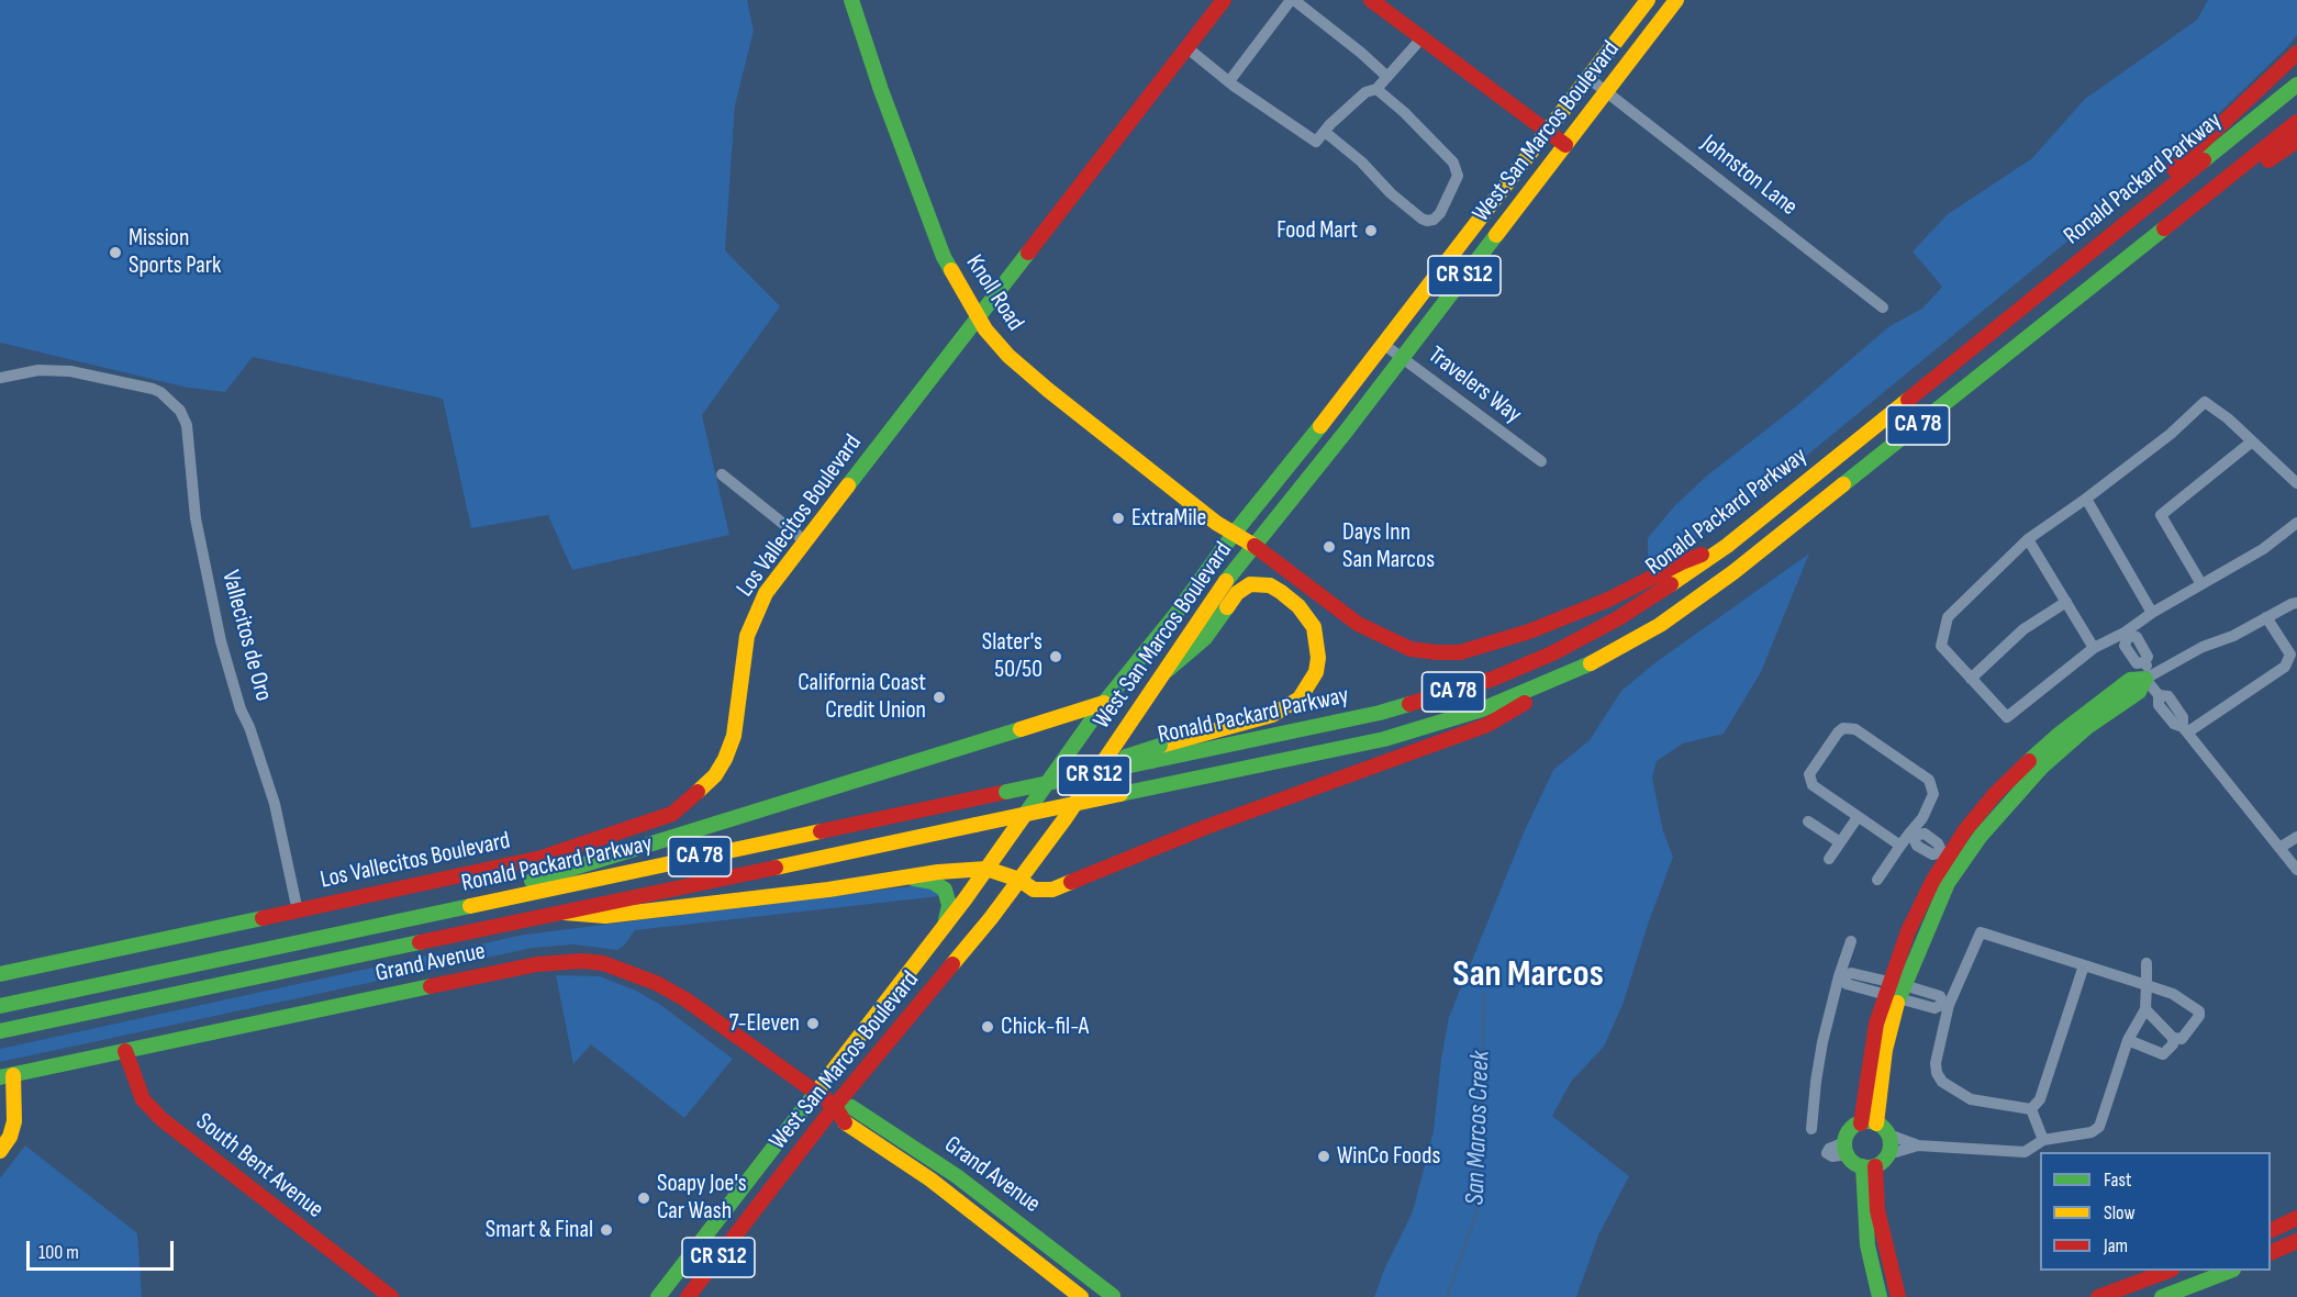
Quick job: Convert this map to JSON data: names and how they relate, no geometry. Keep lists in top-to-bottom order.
{
  "streets": {
    "main road": [
      "West San Marcos Boulevard",
      "Ronald Packard Parkway",
      "CR S12",
      "Knoll Road",
      "CA 78",
      "Los Vallecitos Boulevard",
      "Grand Avenue",
      "South Bent Avenue"
    ],
    "street": ["Johnston Lane", "Travelers Way", "Vallecitos de Oro"]
  },
  "crossings": [
    ["West San Marcos Boulevard", "Johnston Lane"],
    ["West San Marcos Boulevard", "Knoll Road"],
    ["West San Marcos Boulevard", "Travelers Way"],
    ["West San Marcos Boulevard", "Grand Avenue"],
    ["Ronald Packard Parkway", "Knoll Road"],
    ["Knoll Road", "Los Vallecitos Boulevard"],
    ["Los Vallecitos Boulevard", "Vallecitos de Oro"],
    ["Grand Avenue", "South Bent Avenue"]
  ],
  "districts": ["San Marcos"],
  "water": ["San Marcos Creek"],
  "places": [
    "Food Mart",
    "Mission Sports Park",
    "ExtraMile",
    "Days Inn San Marcos",
    "Slater's 50/50",
    "California Coast Credit Union",
    "7-Eleven",
    "Chick-fil-A",
    "WinCo Foods",
    "Soapy Joe's Car Wash",
    "Smart & Final"
  ],
  "legend": ["Fast", "Slow", "Jam"],
  "scale_bar": "100 m"
}
